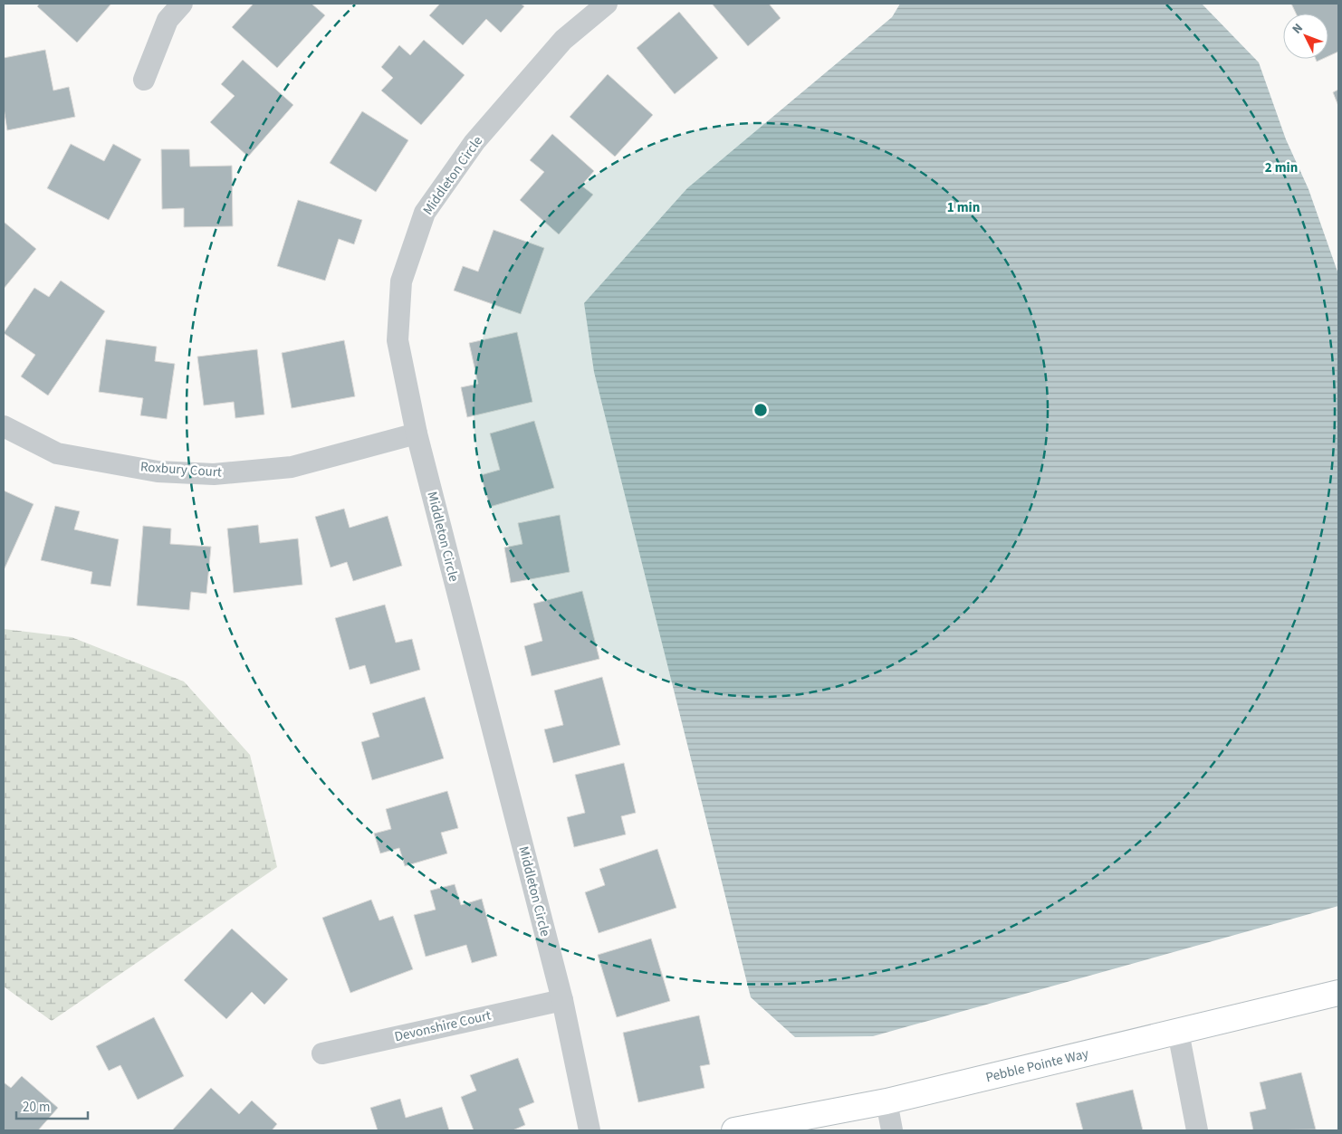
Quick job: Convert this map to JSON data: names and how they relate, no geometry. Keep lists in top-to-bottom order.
{
  "streets": {
    "street": [
      "Middleton Circle",
      "Roxbury Court",
      "Devonshire Court",
      "Pebble Pointe Way"
    ]
  },
  "crossings": [
    ["Middleton Circle", "Roxbury Court"],
    ["Middleton Circle", "Devonshire Court"]
  ],
  "scale_bar": "20 m",
  "north": "top left",
  "rings": ["2 min", "1 min"]
}
